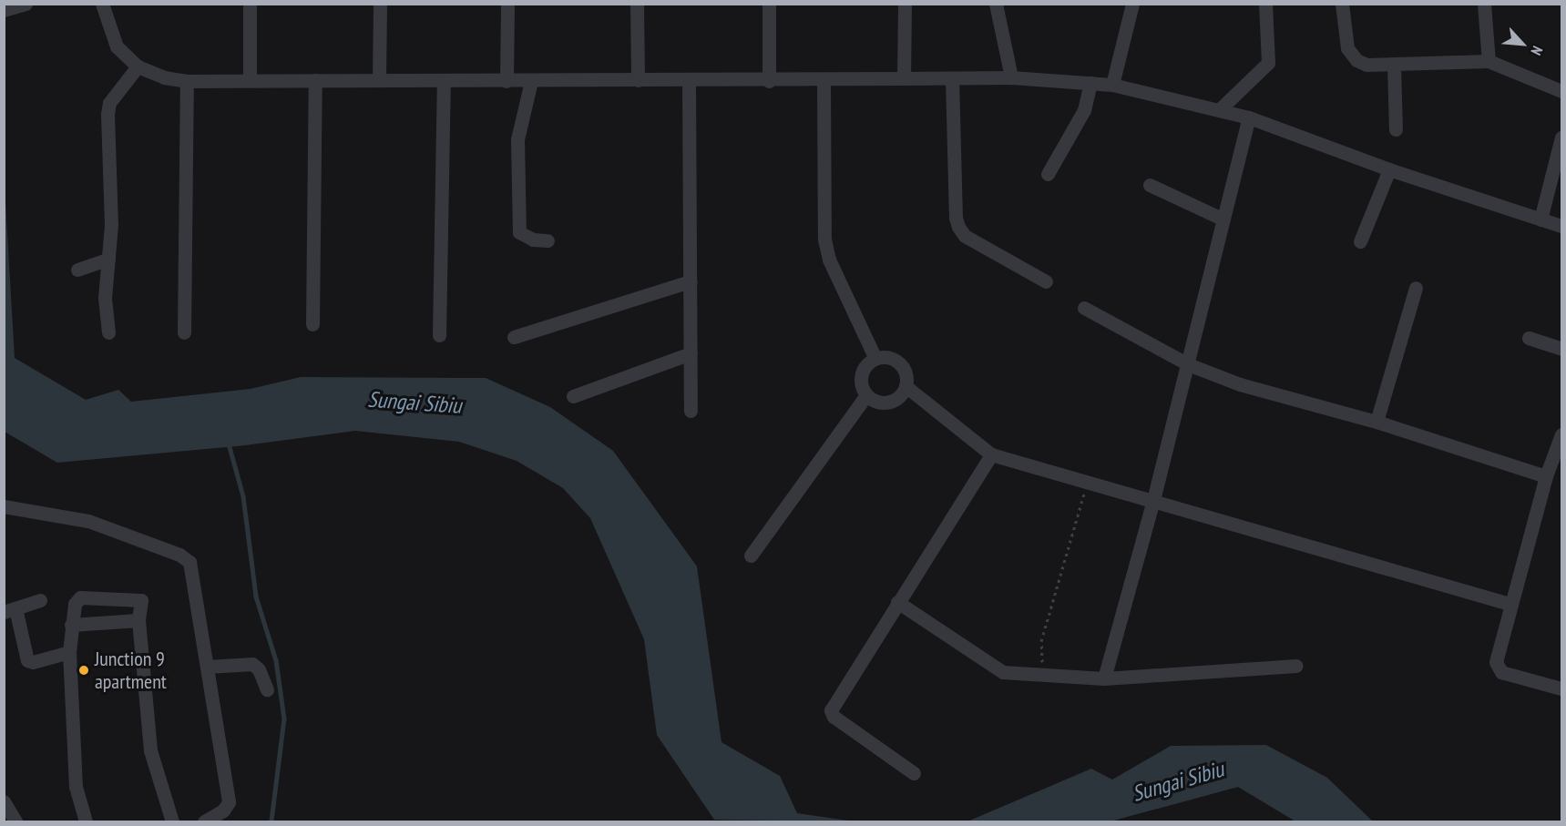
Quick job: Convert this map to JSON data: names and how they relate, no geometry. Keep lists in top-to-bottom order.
{
  "water": ["Sungai Sibiu"],
  "places": ["Junction 9 apartment"],
  "north": "bottom right"
}
